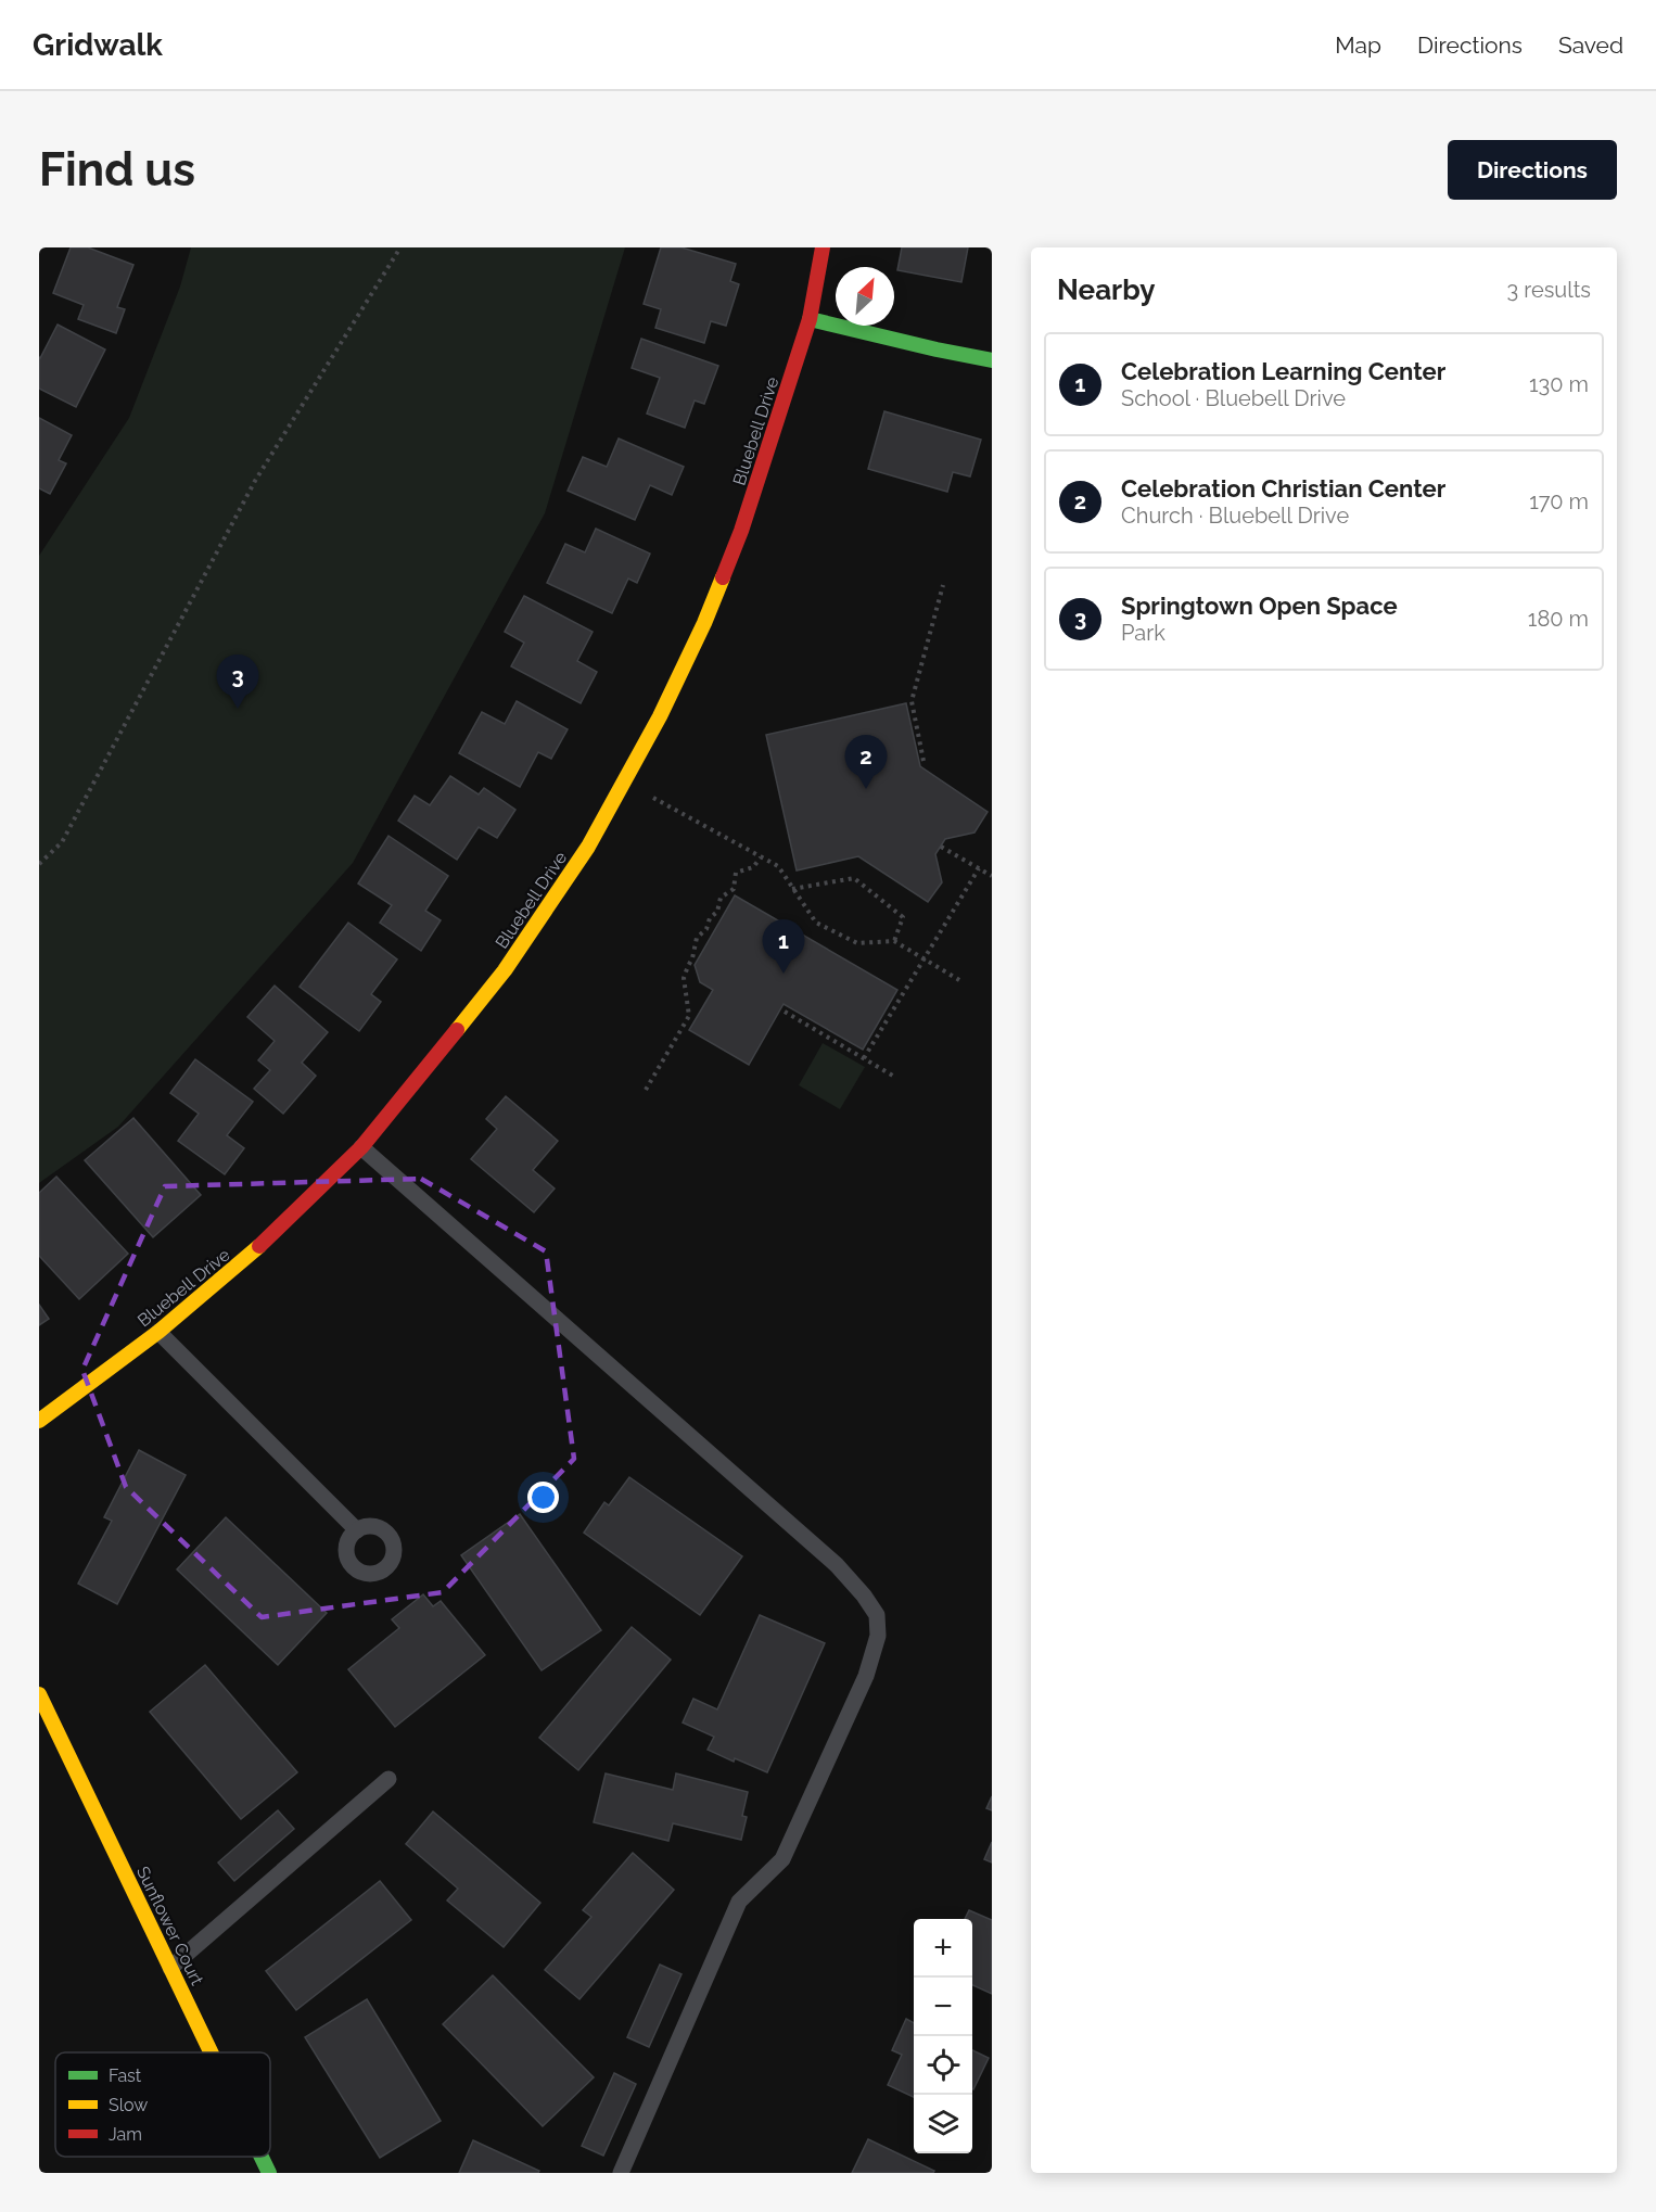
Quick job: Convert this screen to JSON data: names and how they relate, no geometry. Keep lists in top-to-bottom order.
{
  "streets": {
    "street": ["Bluebell Drive", "Sunflower Court"]
  },
  "legend": ["Fast", "Slow", "Jam"],
  "north": "top right",
  "page": {
    "header": "Gridwalk",
    "nav": ["Map", "Directions", "Saved"],
    "buttons": "Directions",
    "title": "Find us",
    "heading": ["Nearby", "3 results"],
    "list": [
      {
        "mark": "1",
        "name": "Celebration Learning Center",
        "note": "School · Bluebell Drive",
        "value": "130 m"
      },
      {
        "mark": "2",
        "name": "Celebration Christian Center",
        "note": "Church · Bluebell Drive",
        "value": "170 m"
      },
      {
        "mark": "3",
        "name": "Springtown Open Space",
        "note": "Park",
        "value": "180 m"
      }
    ],
    "pins": ["3", "2", "1"],
    "map_buttons": ["+", "−"]
  }
}
